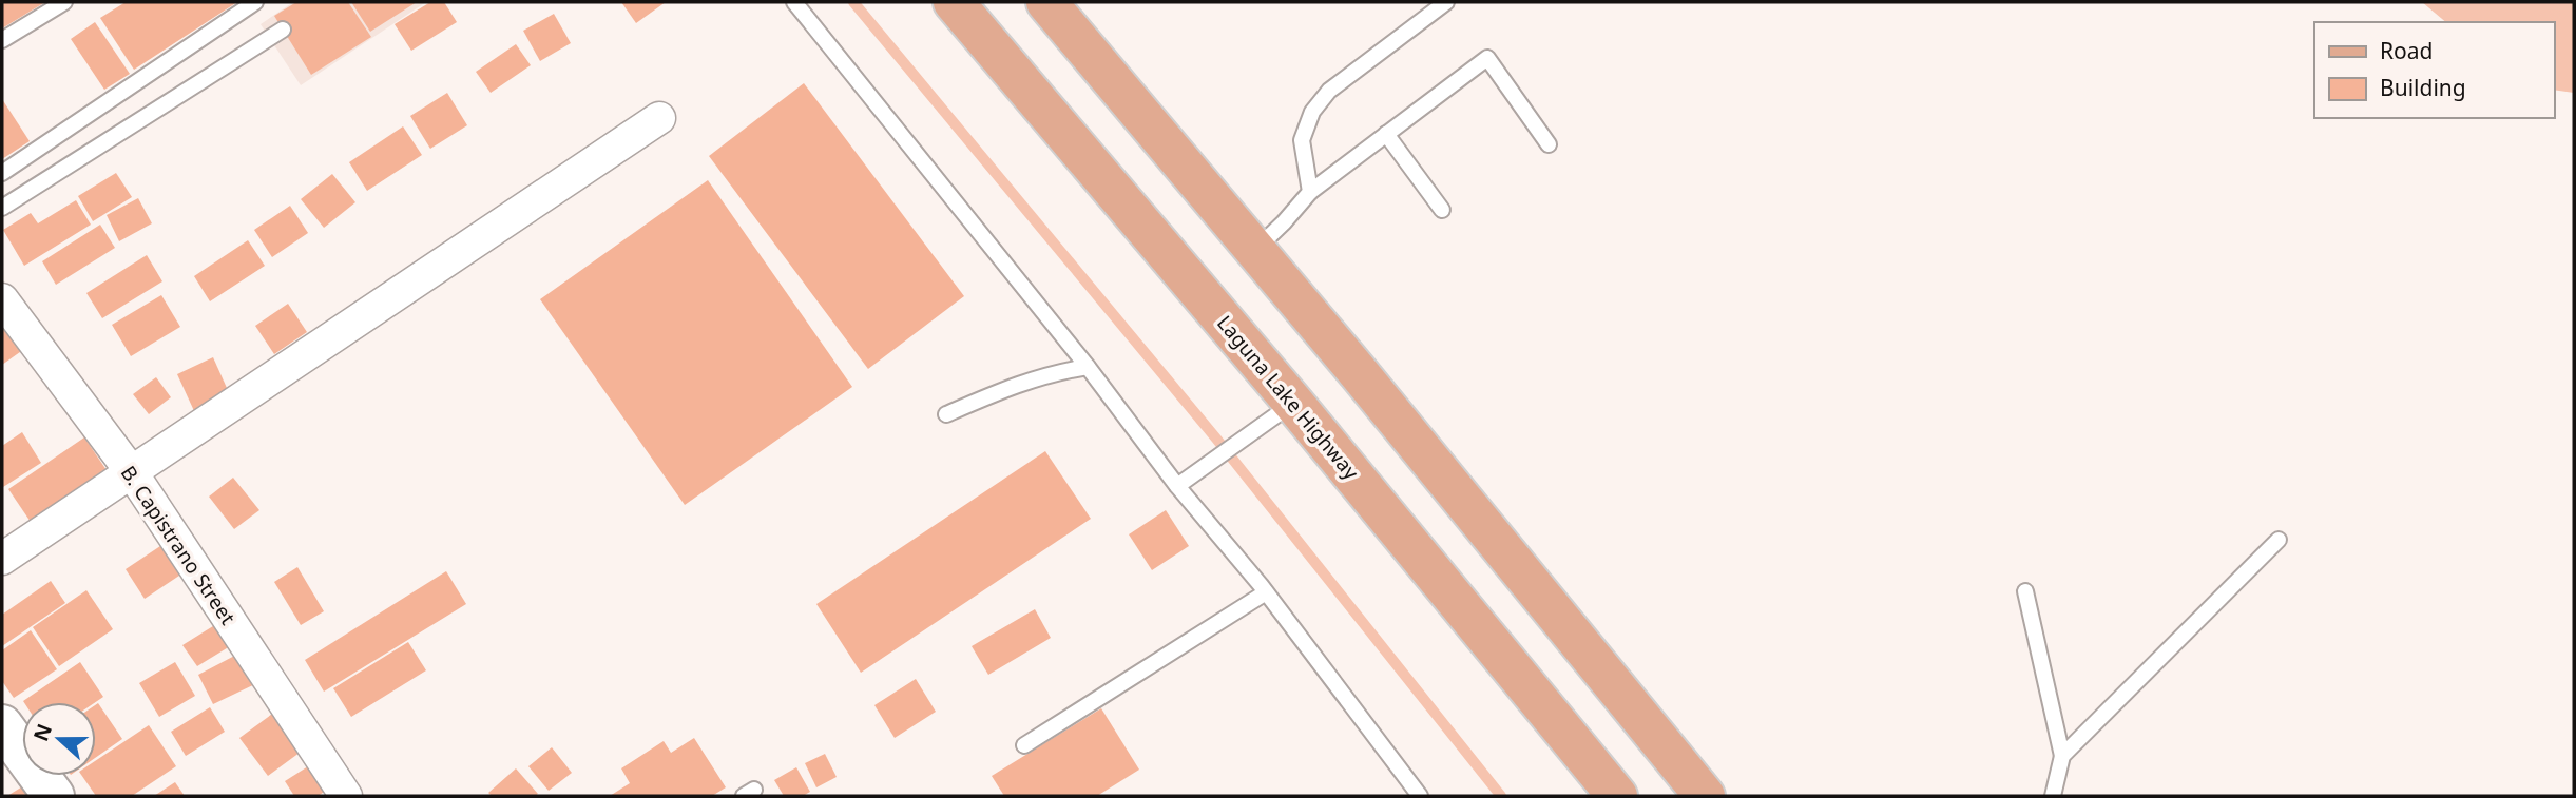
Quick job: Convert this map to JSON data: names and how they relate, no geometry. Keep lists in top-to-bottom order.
{
  "streets": {
    "main road": ["Laguna Lake Highway"],
    "street": ["B. Capistrano Street"]
  },
  "legend": ["Road", "Building"],
  "north": "left"
}
